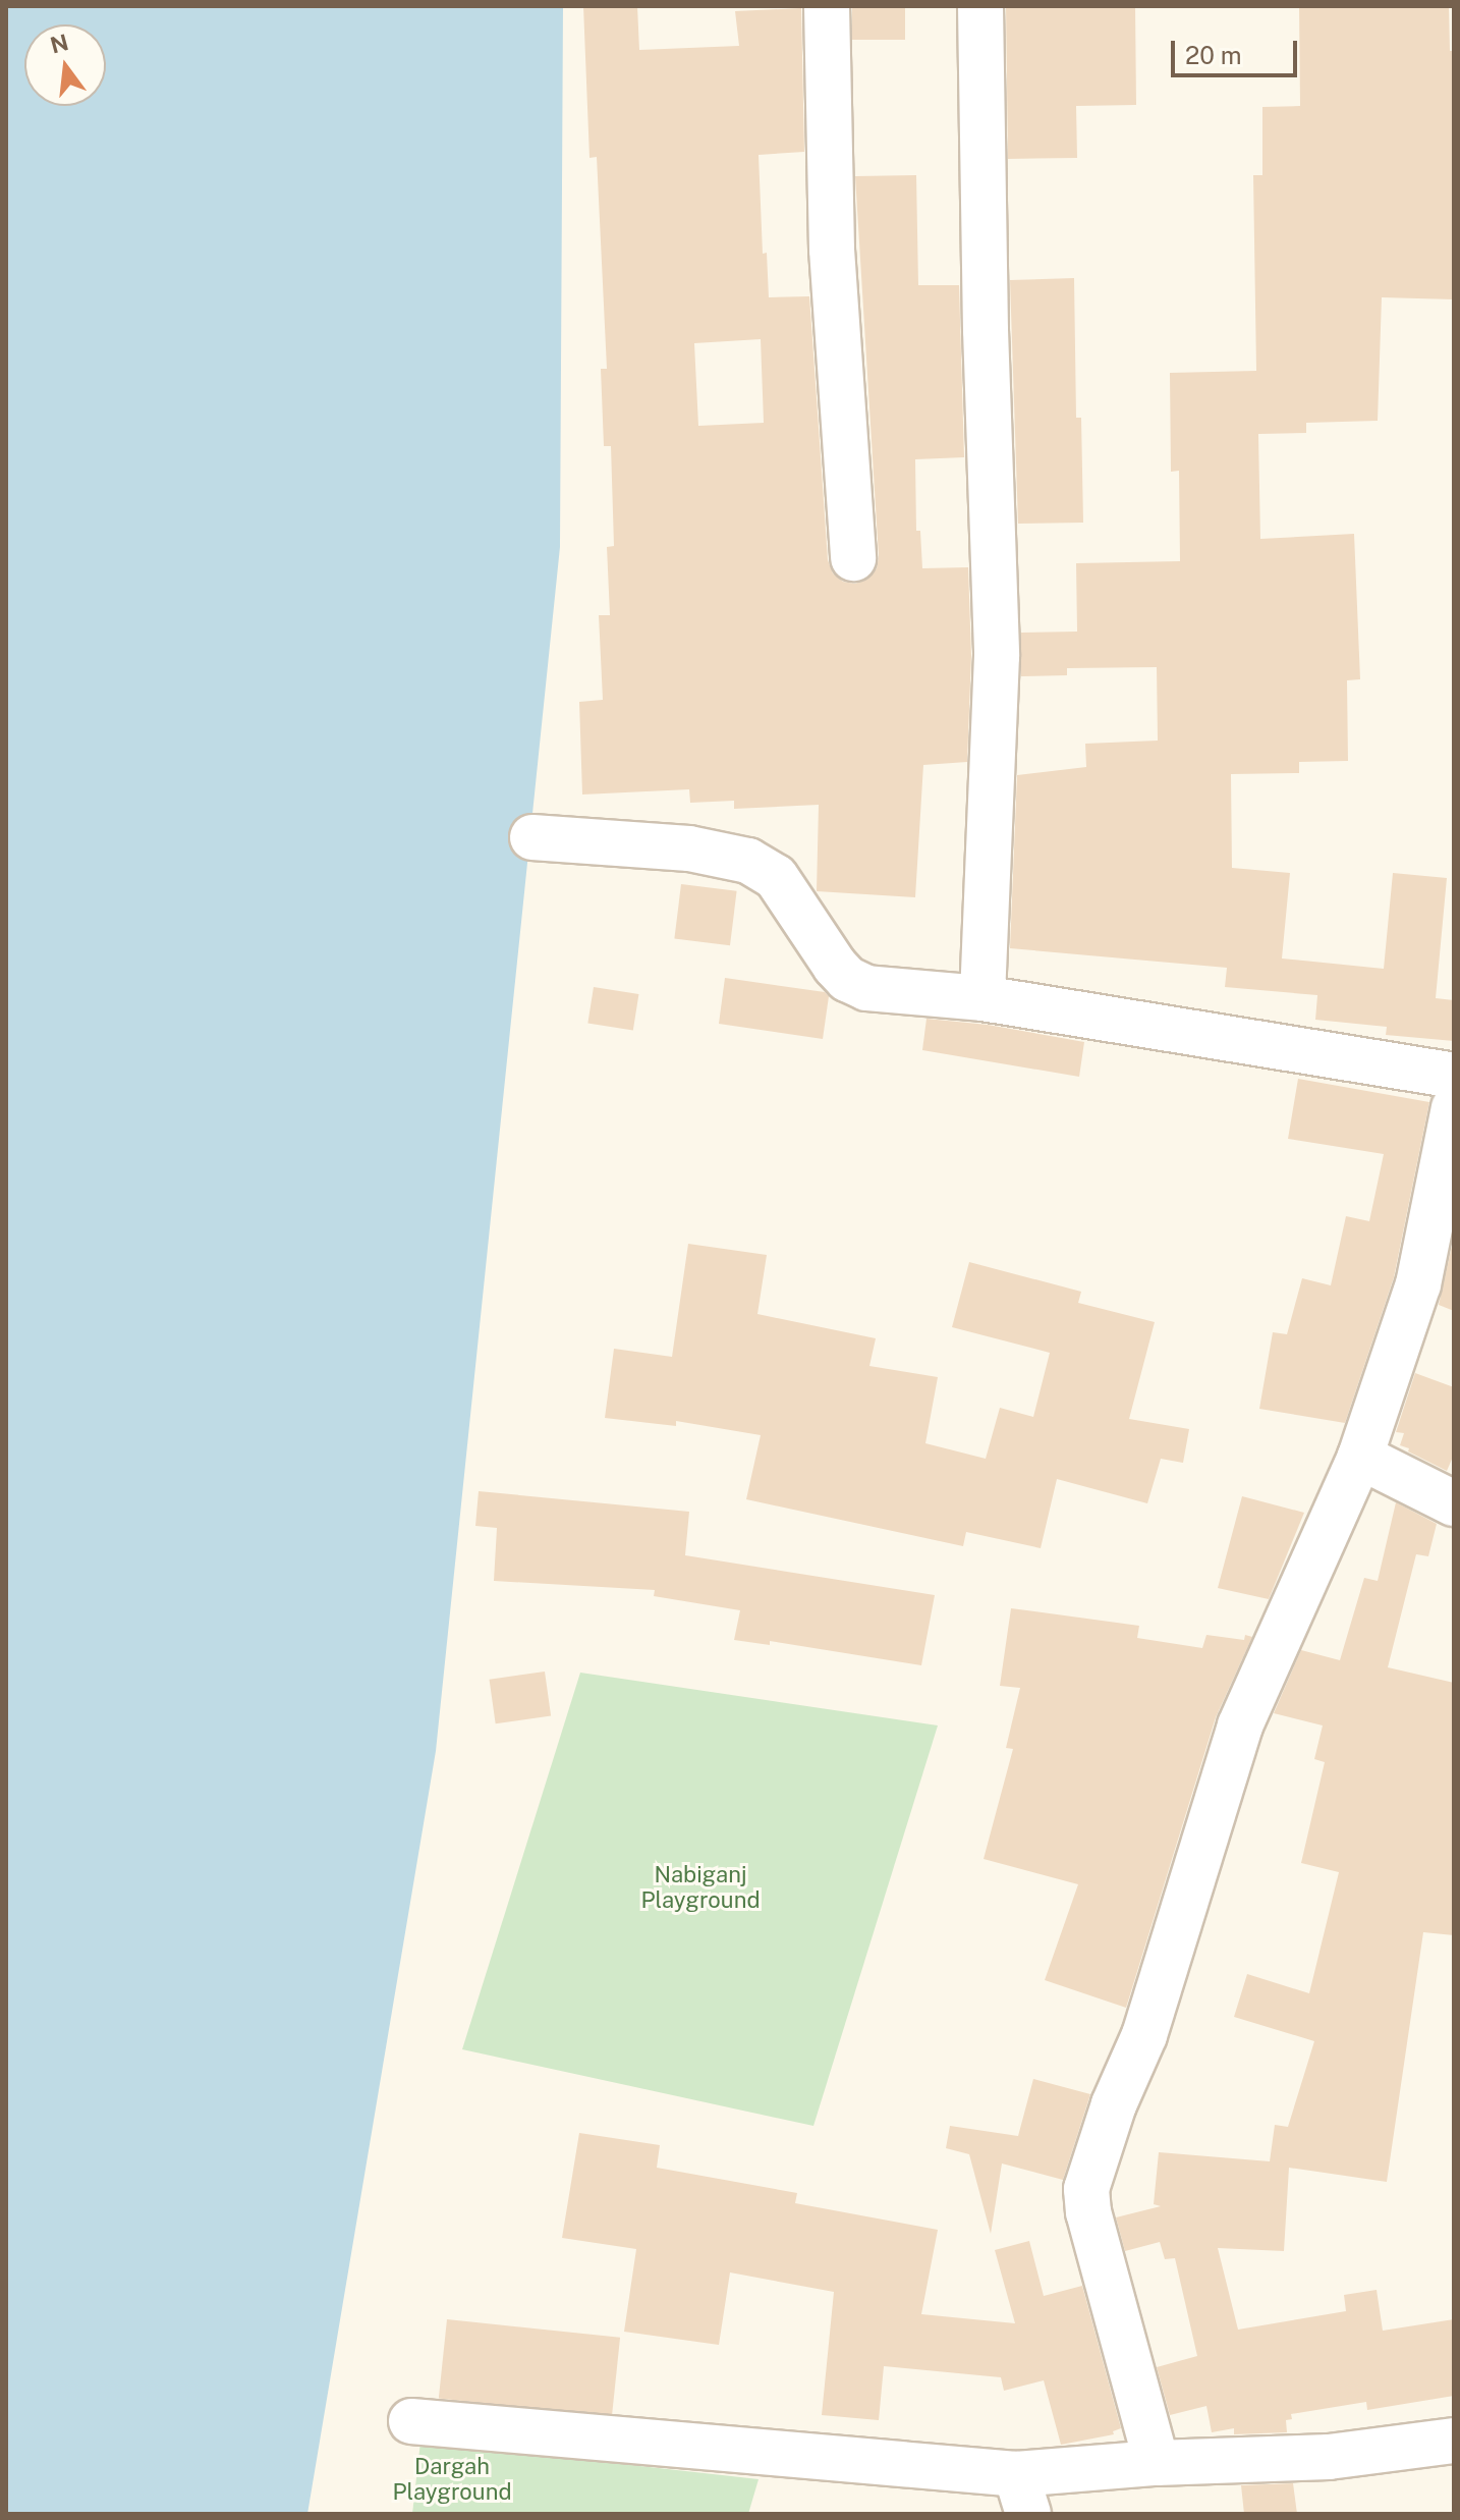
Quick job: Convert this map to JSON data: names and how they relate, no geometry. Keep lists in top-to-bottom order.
{
  "parks": ["Nabiganj Playground", "Dargah Playground"],
  "scale_bar": "20 m",
  "north": "top"
}
